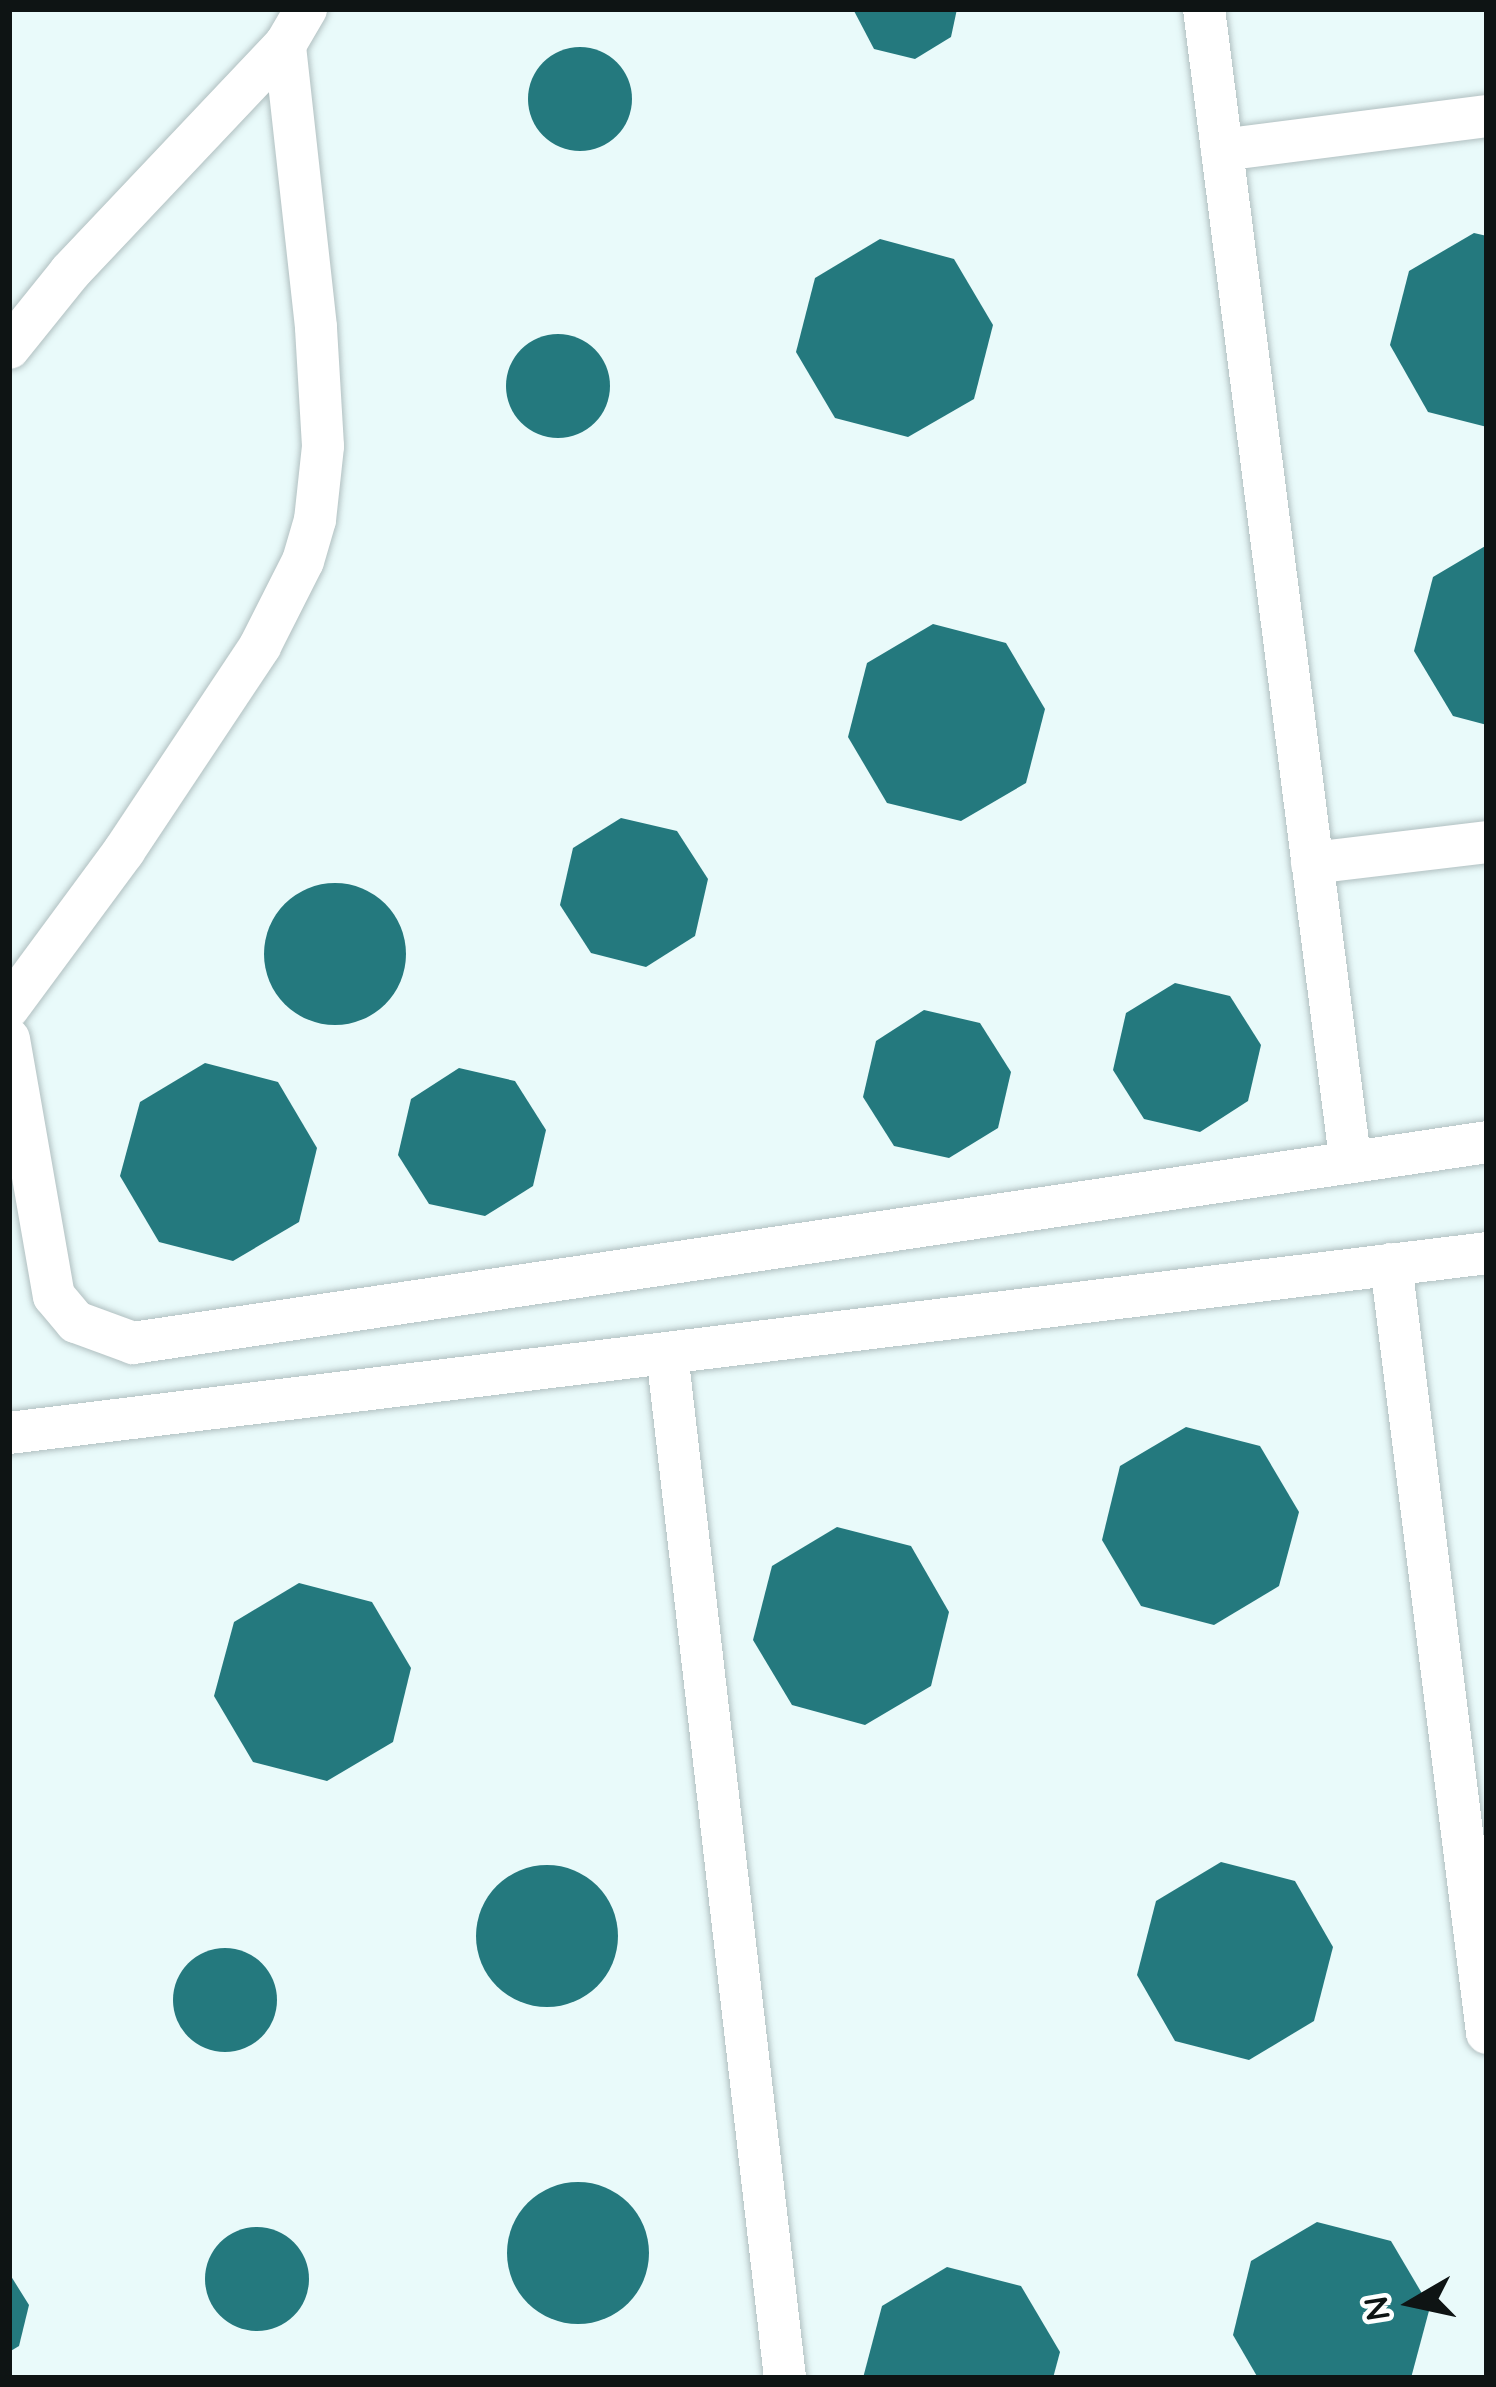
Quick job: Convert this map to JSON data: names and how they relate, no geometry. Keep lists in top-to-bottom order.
{
  "north": "left"
}
